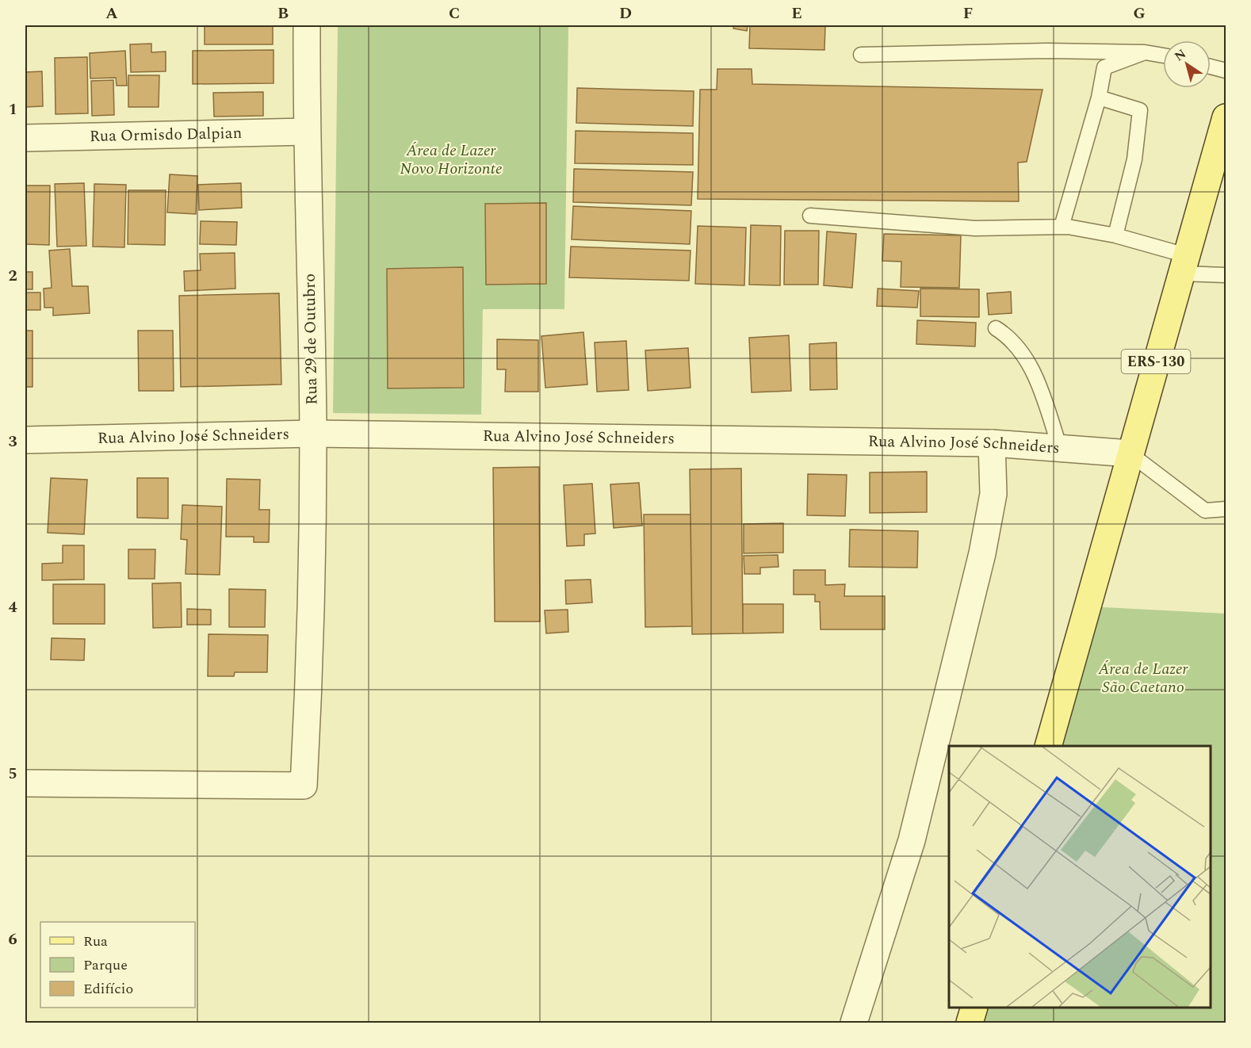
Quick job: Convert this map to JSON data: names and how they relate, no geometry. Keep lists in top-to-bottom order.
{
  "streets": {
    "main road": ["ERS-130"],
    "street": ["Rua Ormisdo Dalpian", "Rua 29 de Outubro", "Rua Alvino José Schneiders"]
  },
  "crossings": [
    ["Rua Ormisdo Dalpian", "Rua 29 de Outubro"],
    ["Rua 29 de Outubro", "Rua Alvino José Schneiders"],
    ["ERS-130", "Rua Alvino José Schneiders"]
  ],
  "parks": ["Área de Lazer Novo Horizonte", "Área de Lazer São Caetano"],
  "legend": ["Rua", "Parque", "Edifício"],
  "north": "top left",
  "grid": {
    "columns": [
      "A",
      "B",
      "C",
      "D",
      "E",
      "F",
      "G"
    ],
    "rows": [
      "1",
      "2",
      "3",
      "4",
      "5",
      "6"
    ]
  }
}
